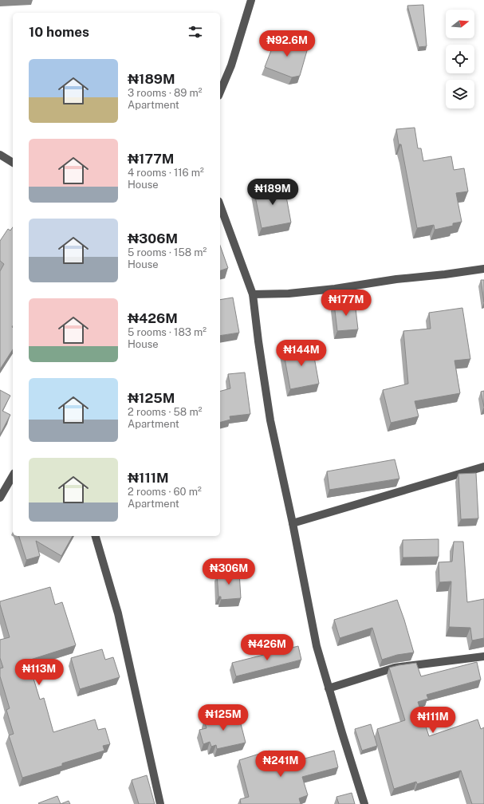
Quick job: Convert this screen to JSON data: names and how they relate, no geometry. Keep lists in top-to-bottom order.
{
  "north": "right",
  "page": {
    "heading": "10 homes",
    "price": [
      "₦92.6M",
      "₦189M",
      "₦177M",
      "₦144M",
      "₦306M",
      "₦426M",
      "₦113M",
      "₦125M",
      "₦111M",
      "₦241M"
    ],
    "list": [
      {
        "name": "₦189M",
        "note": "3 rooms · 89 m² · Apartment"
      },
      {
        "name": "₦177M",
        "note": "4 rooms · 116 m² · House"
      },
      {
        "name": "₦306M",
        "note": "5 rooms · 158 m² · House"
      },
      {
        "name": "₦426M",
        "note": "5 rooms · 183 m² · House"
      },
      {
        "name": "₦125M",
        "note": "2 rooms · 58 m² · Apartment"
      },
      {
        "name": "₦111M",
        "note": "2 rooms · 60 m² · Apartment"
      }
    ]
  }
}
